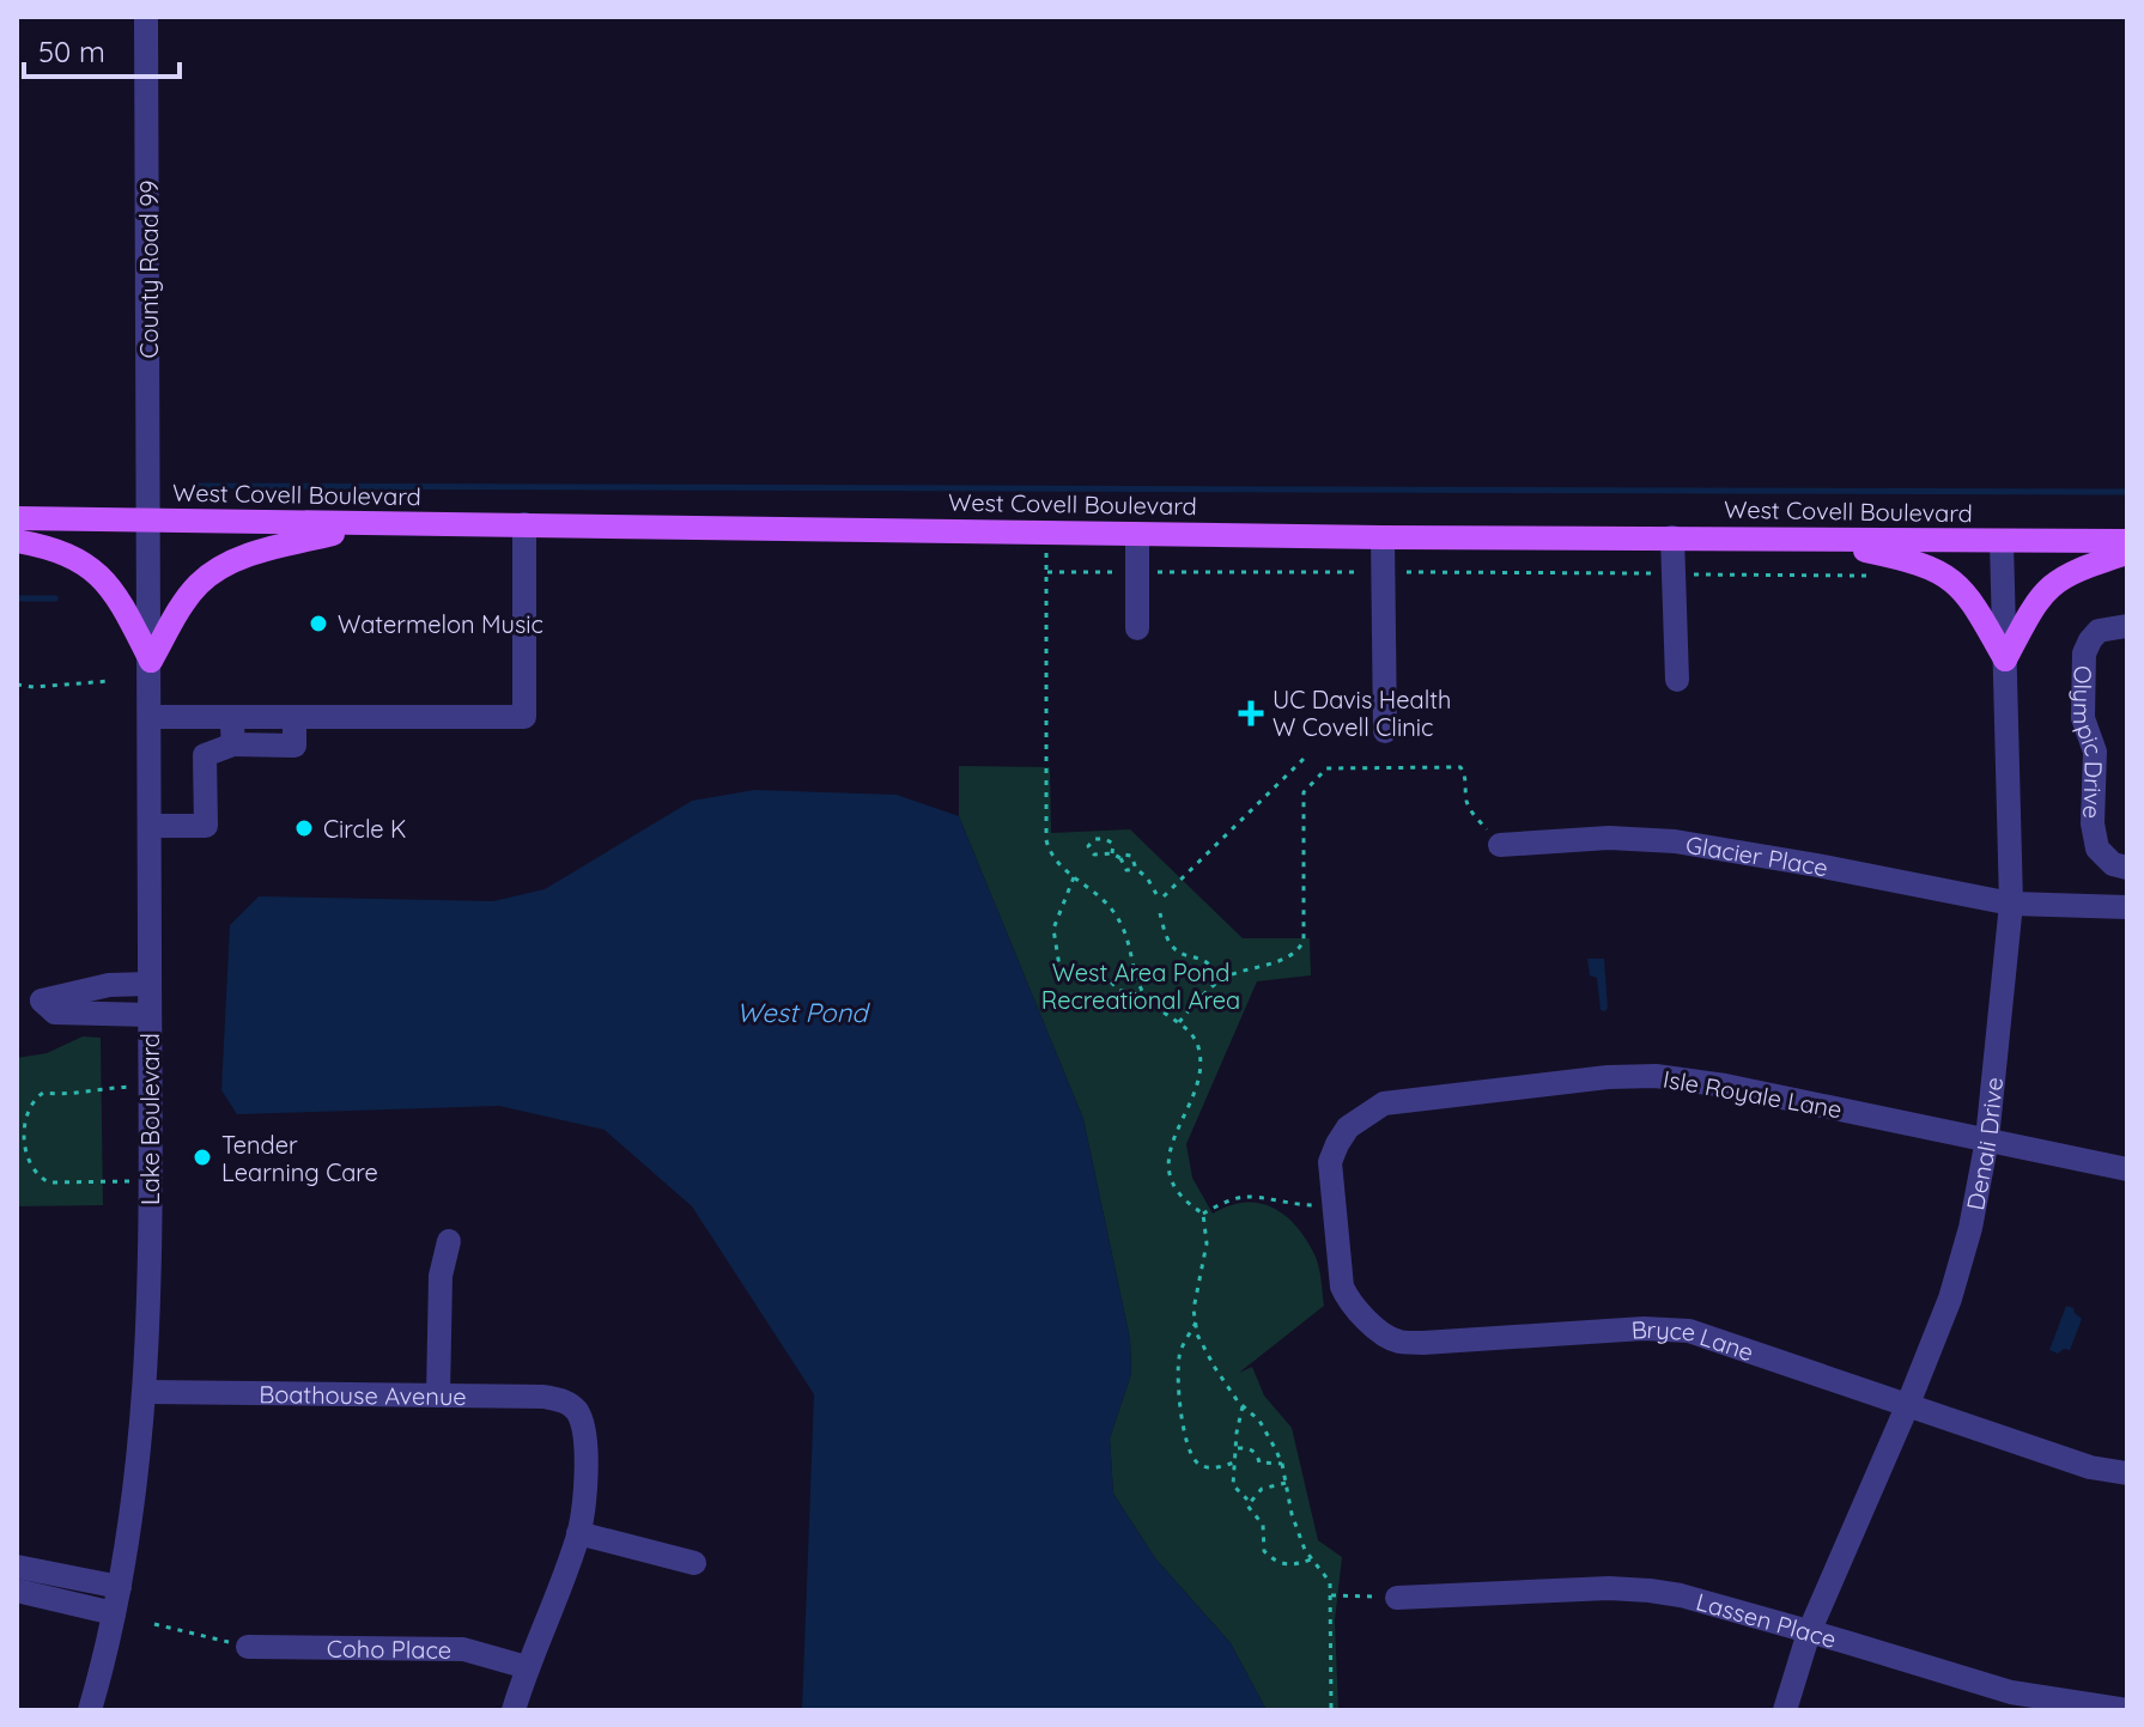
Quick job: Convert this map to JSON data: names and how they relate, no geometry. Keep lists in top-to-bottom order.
{
  "streets": {
    "main road": ["West Covell Boulevard"],
    "street": [
      "County Road 99",
      "Olympic Drive",
      "Glacier Place",
      "Isle Royale Lane",
      "Lake Boulevard",
      "Denali Drive",
      "Bryce Lane",
      "Boathouse Avenue",
      "Lassen Place",
      "Coho Place"
    ]
  },
  "crossings": [
    ["County Road 99", "West Covell Boulevard"],
    ["County Road 99", "Lake Boulevard"],
    ["West Covell Boulevard", "Lake Boulevard"],
    ["West Covell Boulevard", "Denali Drive"],
    ["Glacier Place", "Denali Drive"],
    ["Isle Royale Lane", "Denali Drive"],
    ["Isle Royale Lane", "Bryce Lane"],
    ["Lake Boulevard", "Boathouse Avenue"],
    ["Denali Drive", "Bryce Lane"],
    ["Denali Drive", "Lassen Place"]
  ],
  "water": ["West Pond"],
  "parks": ["West Area Pond Recreational Area"],
  "places": {
    "other": ["Watermelon Music", "Circle K", "Tender Learning Care"],
    "health": ["UC Davis Health W Covell Clinic"]
  },
  "scale_bar": "50 m"
}
